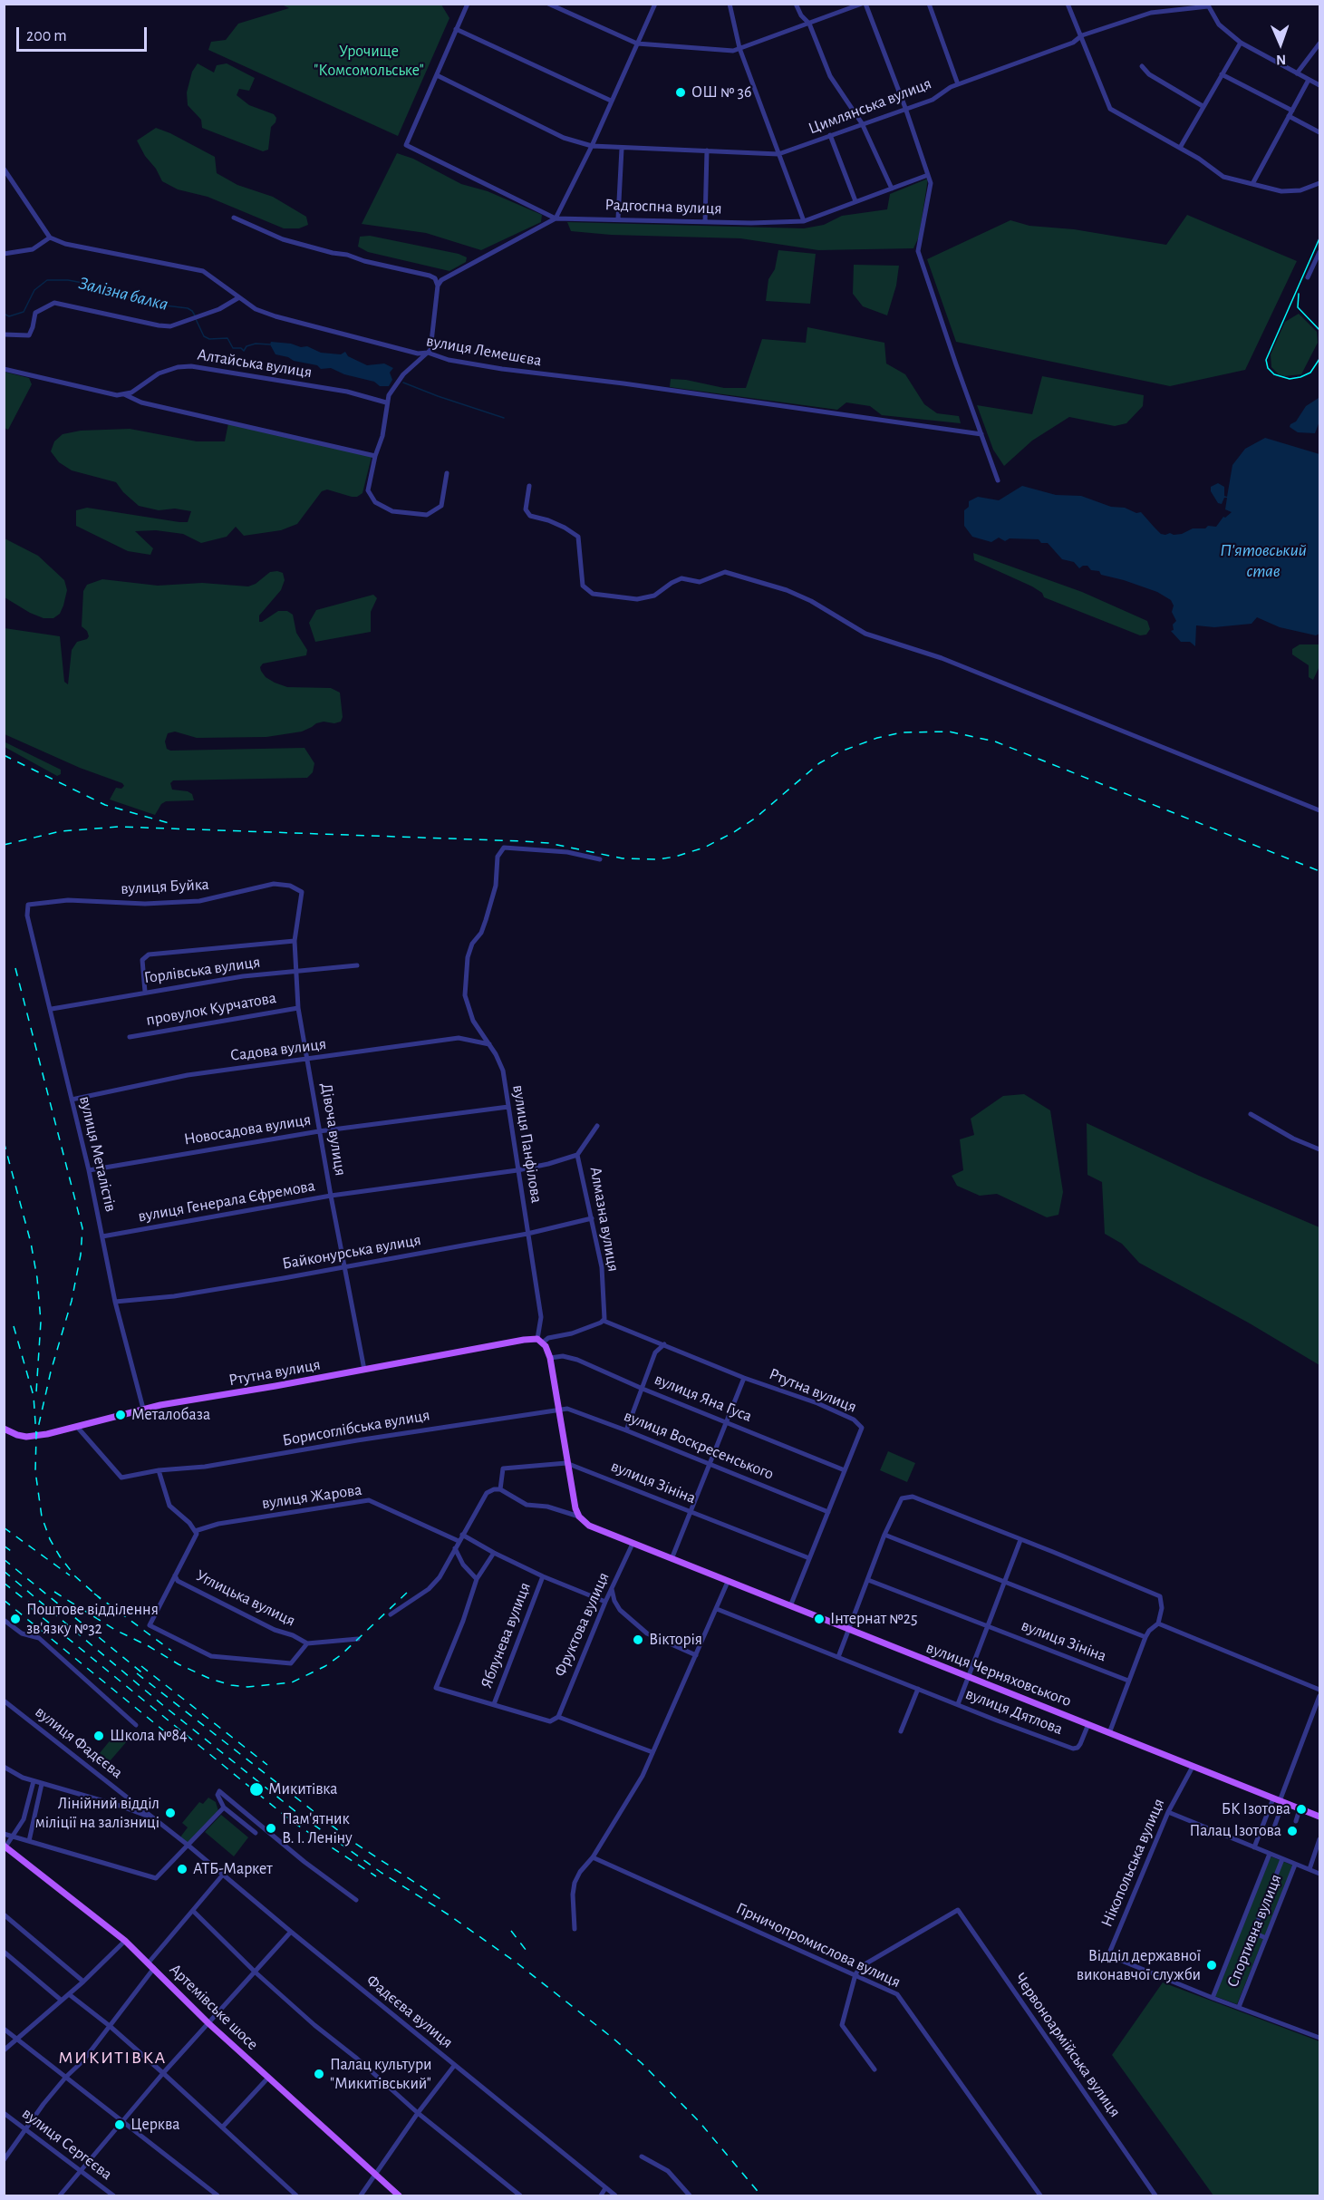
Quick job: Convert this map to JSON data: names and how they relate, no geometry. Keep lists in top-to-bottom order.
{
  "streets": {
    "main road": ["Ртутна вулиця", "вулиця Черняховського", "Артемівське шосе"],
    "street": [
      "Цимлянська вулиця",
      "Радгоспна вулиця",
      "вулиця Лемешєва",
      "Алтайська вулиця",
      "вулиця Буйка",
      "Горлівська вулиця",
      "провулок Курчатова",
      "Садова вулиця",
      "Новосадова вулиця",
      "Дівоча вулиця",
      "вулиця Панфілова",
      "вулиця Металістів",
      "вулиця Генерала Єфремова",
      "Алмазна вулиця",
      "Байконурська вулиця",
      "вулиця Яна Гуса",
      "Борисоглібська вулиця",
      "вулиця Воскресенського",
      "вулиця Зініна",
      "вулиця Жарова",
      "Углицька вулиця",
      "Фруктова вулиця",
      "Яблунева вулиця",
      "вулиця Дятлова",
      "вулиця Фадєєва",
      "Нікопольська вулиця",
      "Спортивна вулиця",
      "Гірничопромислова вулиця",
      "Фадєєва вулиця",
      "Червоноармійська вулиця",
      "вулиця Сергєєва"
    ]
  },
  "crossings": [
    ["Цимлянська вулиця", "Радгоспна вулиця"],
    ["вулиця Буйка", "Дівоча вулиця"],
    ["вулиця Буйка", "вулиця Металістів"],
    ["Горлівська вулиця", "Дівоча вулиця"],
    ["Горлівська вулиця", "вулиця Металістів"],
    ["провулок Курчатова", "Дівоча вулиця"],
    ["Садова вулиця", "Дівоча вулиця"],
    ["Садова вулиця", "вулиця Панфілова"],
    ["Садова вулиця", "вулиця Металістів"],
    ["Новосадова вулиця", "Дівоча вулиця"],
    ["Новосадова вулиця", "вулиця Панфілова"],
    ["Новосадова вулиця", "вулиця Металістів"],
    ["Дівоча вулиця", "вулиця Генерала Єфремова"],
    ["Дівоча вулиця", "Байконурська вулиця"],
    ["Дівоча вулиця", "Ртутна вулиця"],
    ["вулиця Панфілова", "вулиця Генерала Єфремова"],
    ["вулиця Панфілова", "Алмазна вулиця"],
    ["вулиця Панфілова", "Байконурська вулиця"],
    ["вулиця Панфілова", "Ртутна вулиця"],
    ["вулиця Металістів", "вулиця Генерала Єфремова"],
    ["вулиця Металістів", "Байконурська вулиця"],
    ["вулиця Металістів", "Ртутна вулиця"],
    ["вулиця Генерала Єфремова", "Алмазна вулиця"],
    ["Алмазна вулиця", "Байконурська вулиця"],
    ["Алмазна вулиця", "Ртутна вулиця"],
    ["Ртутна вулиця", "вулиця Яна Гуса"],
    ["Ртутна вулиця", "Борисоглібська вулиця"],
    ["Ртутна вулиця", "вулиця Воскресенського"],
    ["Ртутна вулиця", "вулиця Зініна"],
    ["Ртутна вулиця", "вулиця Черняховського"],
    ["Борисоглібська вулиця", "вулиця Воскресенського"],
    ["вулиця Жарова", "Углицька вулиця"],
    ["Фруктова вулиця", "вулиця Черняховського"],
    ["вулиця Черняховського", "вулиця Дятлова"],
    ["вулиця Черняховського", "Нікопольська вулиця"],
    ["вулиця Фадєєва", "Фадєєва вулиця"],
    ["Нікопольська вулиця", "Спортивна вулиця"],
    ["Гірничопромислова вулиця", "Червоноармійська вулиця"]
  ],
  "districts": ["МИКИТІВКА"],
  "water": ["Залізна балка", "П'ятовський став"],
  "parks": ["Урочище \"Комсомольське\""],
  "places": [
    "ОШ № 36",
    "Металобаза",
    "Поштове відділення зв'язку №32",
    "Інтернат №25",
    "Вікторія",
    "Школа №84",
    "Микитівка",
    "БК Ізотова",
    "Лінійний відділ міліції на залізниці",
    "Пам'ятник В. І. Леніну",
    "Палац Ізотова",
    "АТБ-Маркет",
    "Відділ державної виконавчої служби",
    "Палац культури \"Микитівський\"",
    "Церква"
  ],
  "scale_bar": "200 m",
  "north": "bottom"
}
